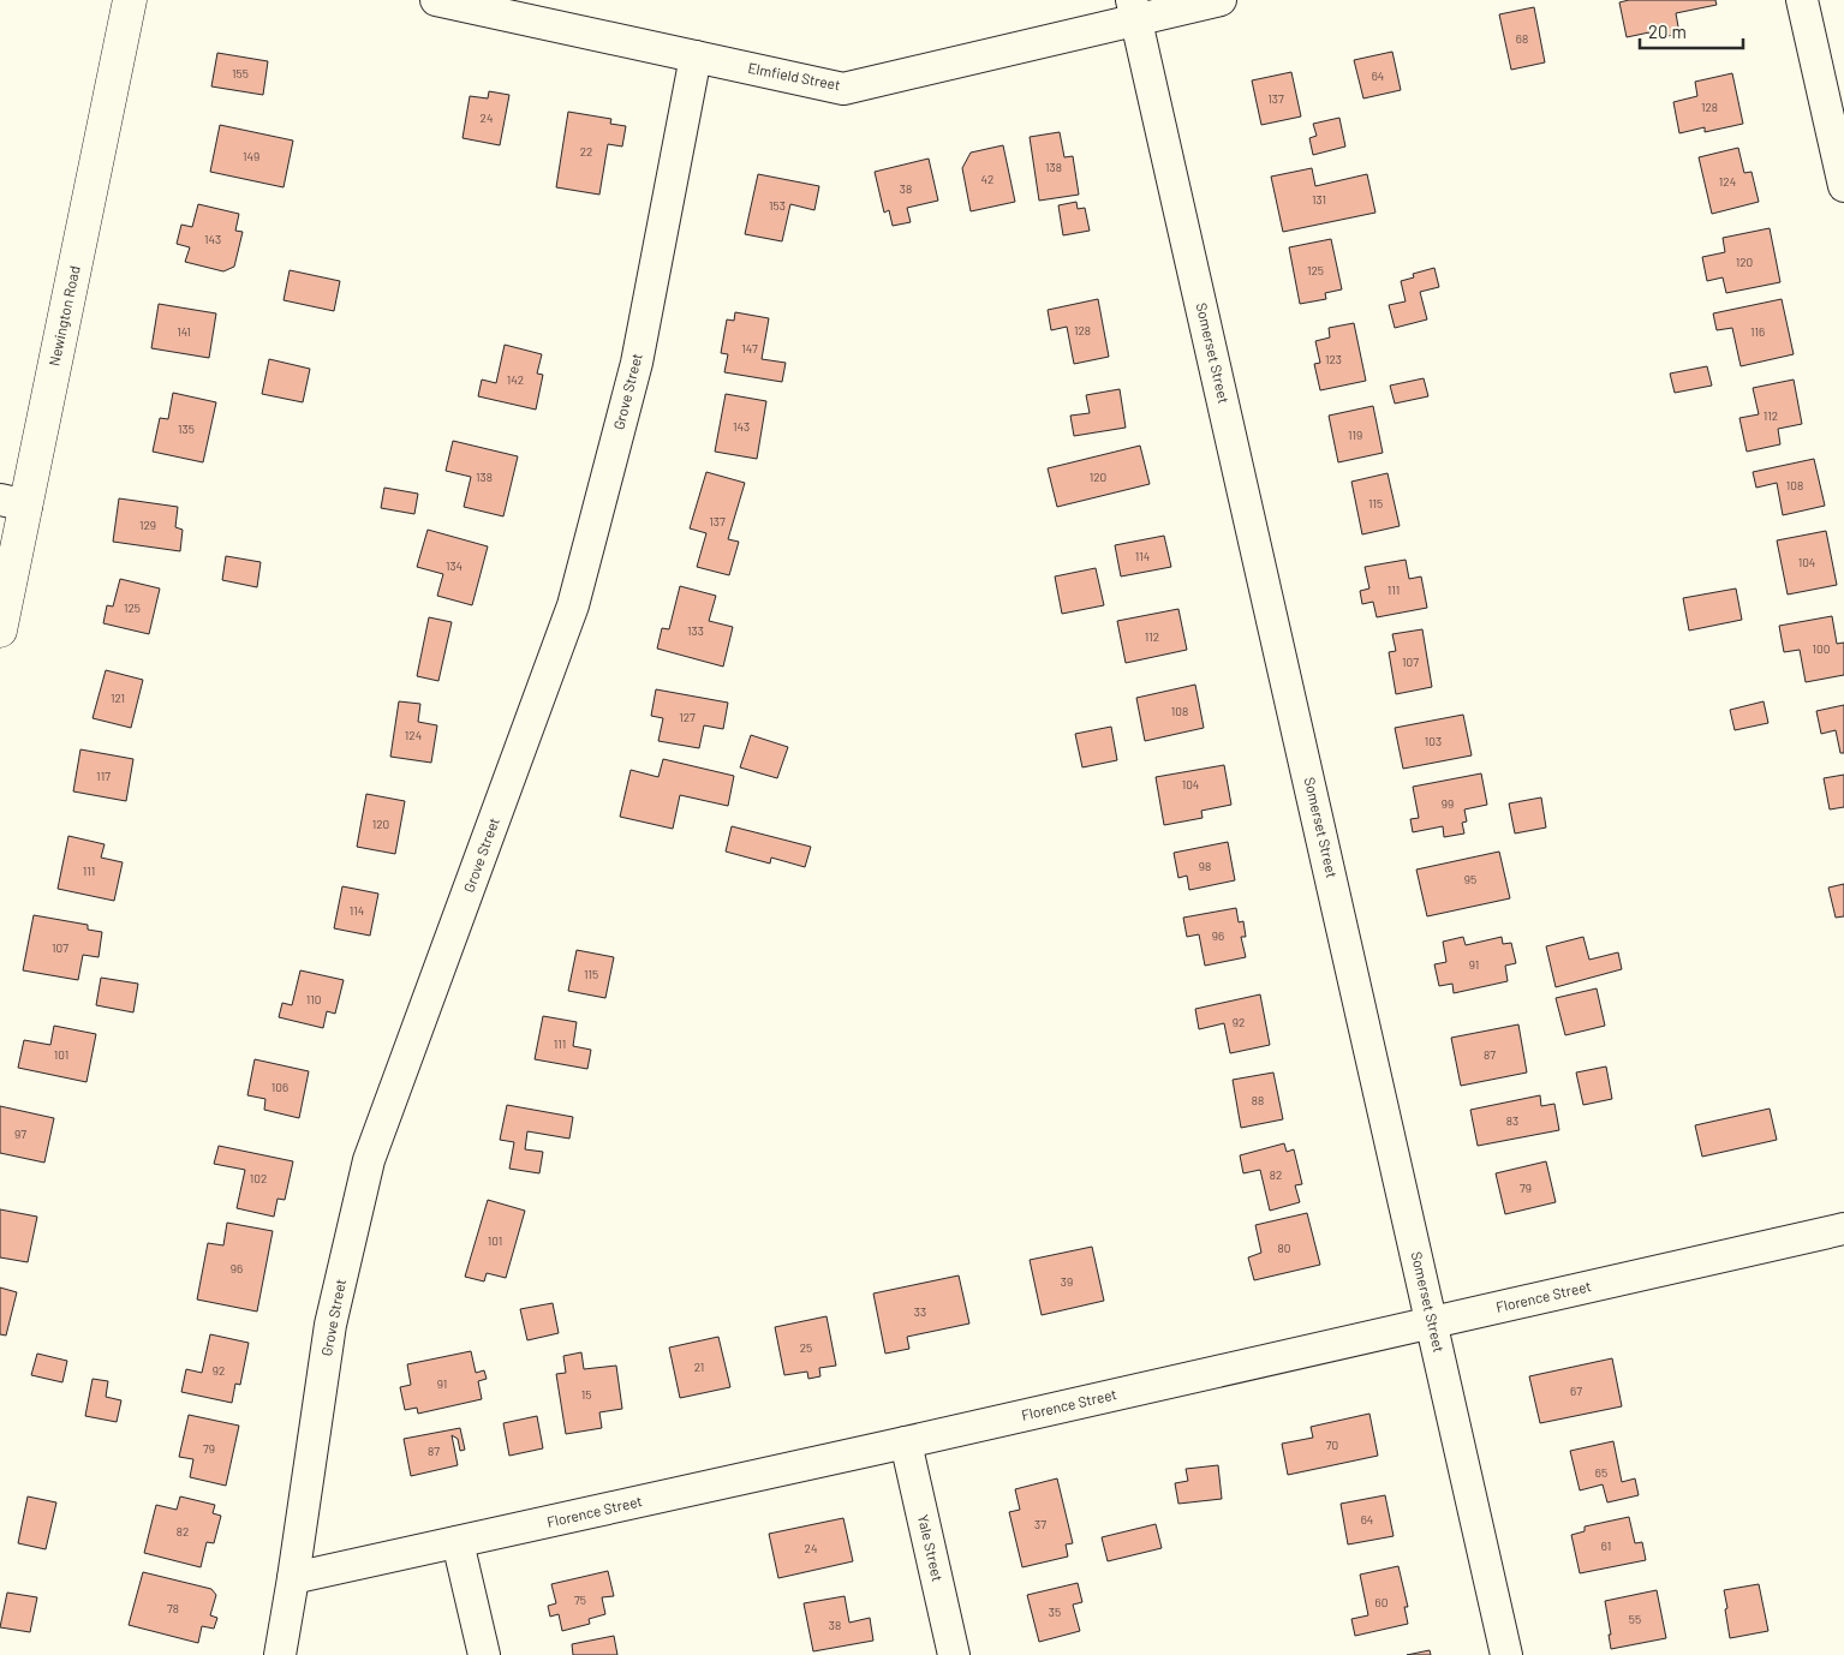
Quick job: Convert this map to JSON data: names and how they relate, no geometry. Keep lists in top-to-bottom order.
{
  "streets": {
    "main road": ["Newington Road"],
    "street": [
      "Elmfield Street",
      "Somerset Street",
      "Grove Street",
      "Florence Street",
      "Yale Street"
    ]
  },
  "crossings": [
    ["Elmfield Street", "Somerset Street"],
    ["Elmfield Street", "Grove Street"],
    ["Somerset Street", "Florence Street"],
    ["Grove Street", "Florence Street"],
    ["Florence Street", "Yale Street"]
  ],
  "house_numbers": [
    "68",
    "155",
    "64",
    "137",
    "128",
    "24",
    "22",
    "149",
    "138",
    "42",
    "124",
    "38",
    "131",
    "153",
    "143",
    "120",
    "125",
    "128",
    "141",
    "116",
    "147",
    "123",
    "142",
    "112",
    "143",
    "135",
    "119",
    "138",
    "120",
    "108",
    "115",
    "137",
    "129",
    "114",
    "104",
    "134",
    "111",
    "125",
    "133",
    "112",
    "100",
    "107",
    "121",
    "108",
    "127",
    "124",
    "103",
    "117",
    "104",
    "99",
    "120",
    "98",
    "111",
    "95",
    "114",
    "96",
    "107",
    "91",
    "115",
    "110",
    "92",
    "111",
    "101",
    "87",
    "106",
    "88",
    "83",
    "97",
    "82",
    "102",
    "79",
    "101",
    "80",
    "96",
    "39",
    "33",
    "25",
    "21",
    "92",
    "91",
    "67",
    "15",
    "70",
    "79",
    "87",
    "65",
    "64",
    "37",
    "82",
    "61",
    "24",
    "75",
    "60",
    "78",
    "35",
    "55",
    "38"
  ],
  "scale_bar": "20 m"
}
